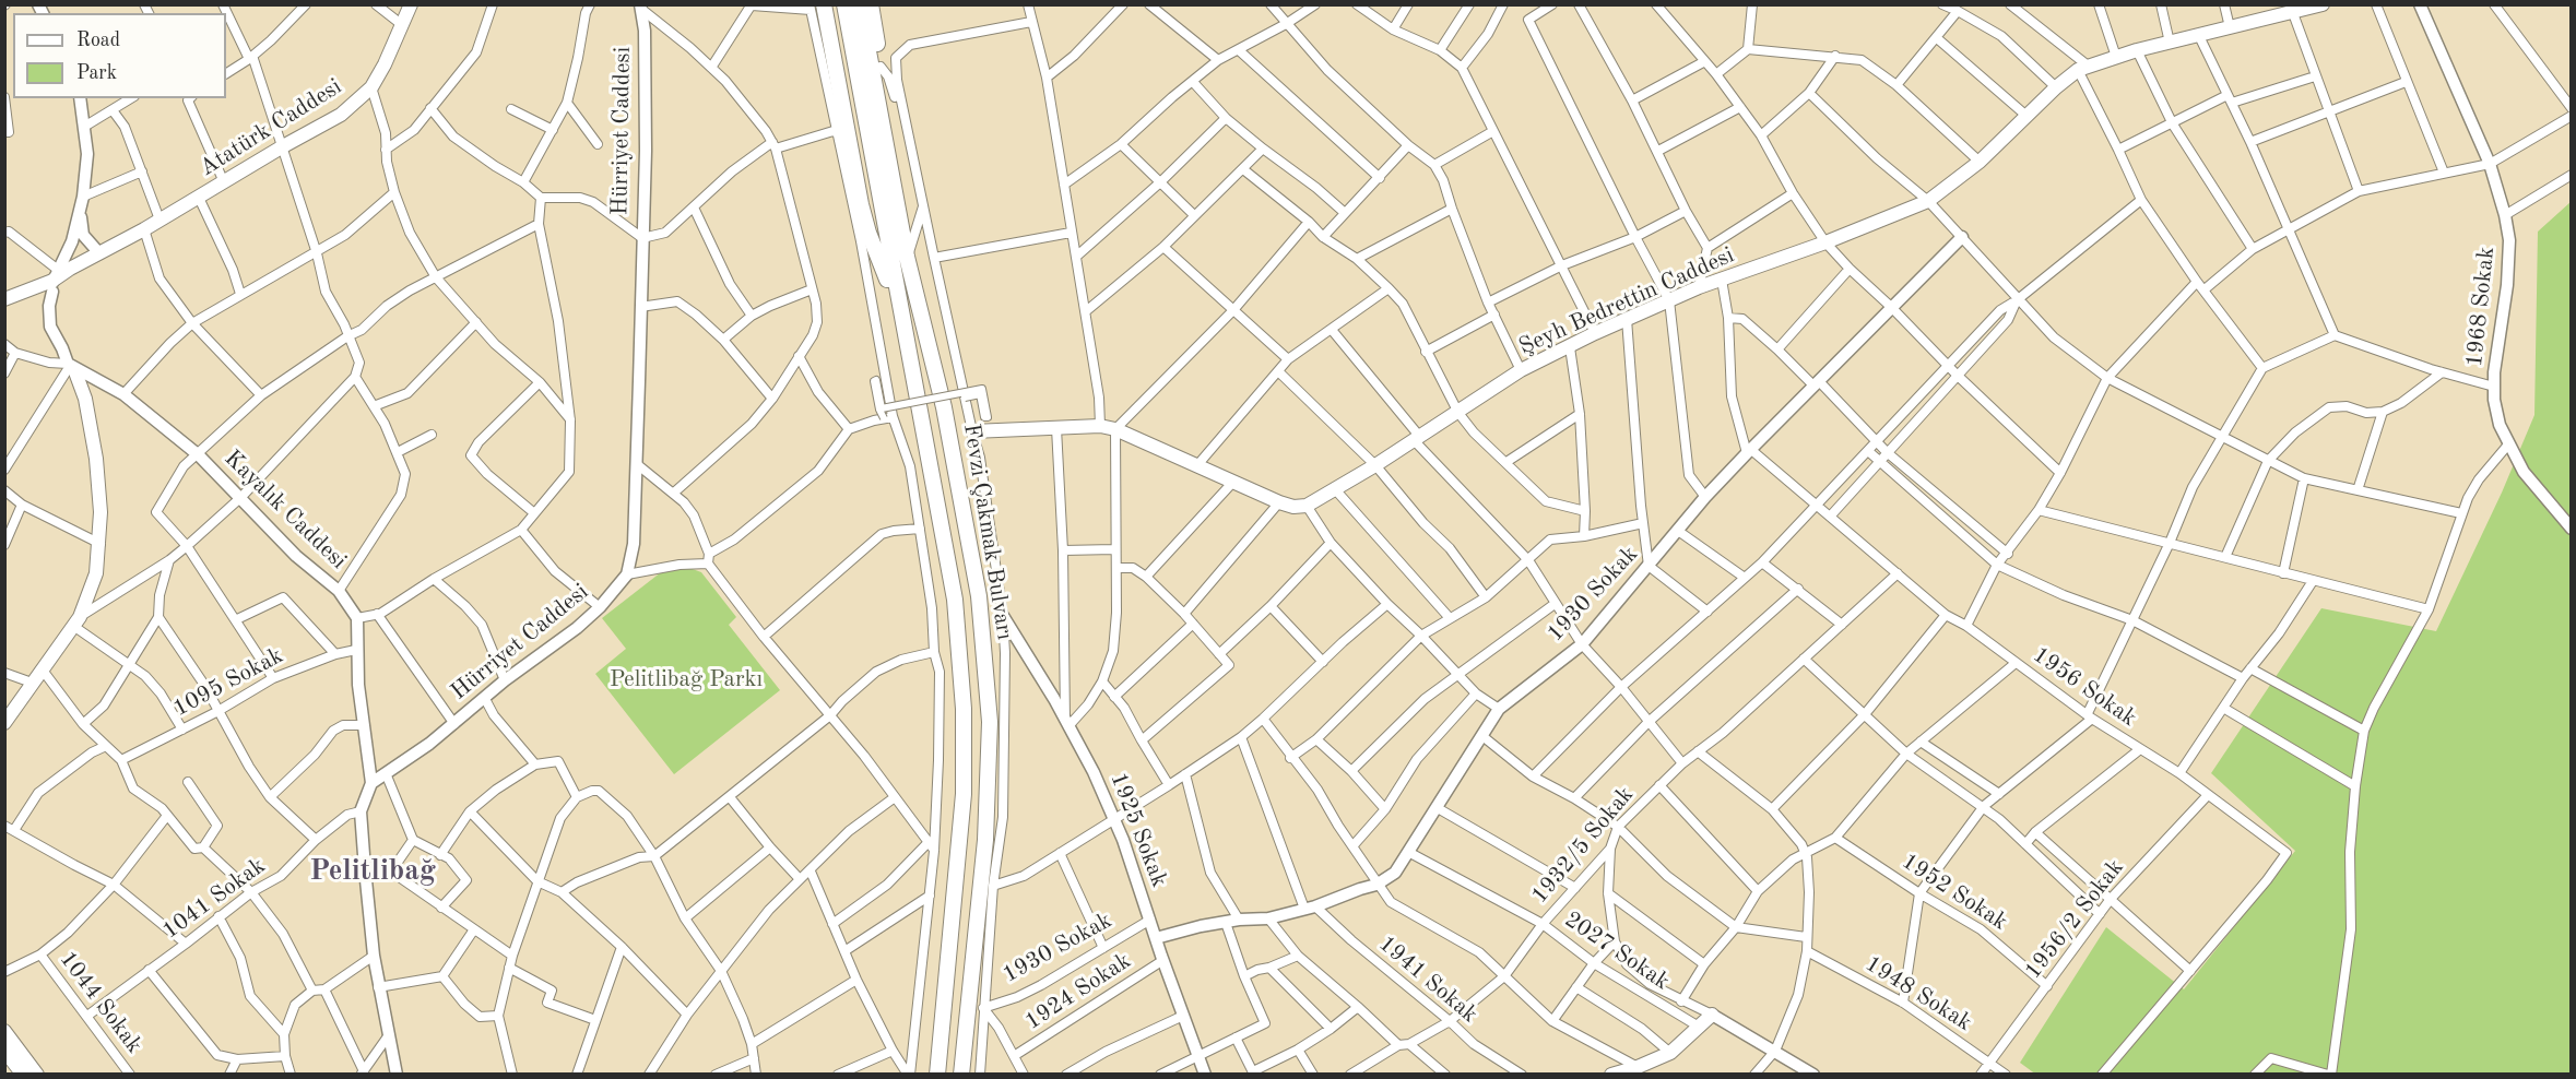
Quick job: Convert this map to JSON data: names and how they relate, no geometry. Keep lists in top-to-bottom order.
{
  "streets": {
    "main road": ["Atatürk Caddesi", "Şeyh Bedrettin Caddesi", "Fevzi Çakmak Bulvarı"],
    "street": [
      "Hürriyet Caddesi",
      "1968 Sokak",
      "Kayalık Caddesi",
      "1930 Sokak",
      "1095 Sokak",
      "1956 Sokak",
      "1925 Sokak",
      "1932/5 Sokak",
      "1952 Sokak",
      "1041 Sokak",
      "1956/2 Sokak",
      "2027 Sokak",
      "1941 Sokak",
      "1924 Sokak",
      "1948 Sokak",
      "1044 Sokak"
    ]
  },
  "crossings": [
    ["1930 Sokak", "1956 Sokak"],
    ["1930 Sokak", "1925 Sokak"],
    ["1930 Sokak", "2027 Sokak"],
    ["1930 Sokak", "1941 Sokak"],
    ["1956 Sokak", "1932/5 Sokak"],
    ["1956 Sokak", "1956/2 Sokak"],
    ["1925 Sokak", "1924 Sokak"],
    ["1932/5 Sokak", "2027 Sokak"],
    ["1932/5 Sokak", "1941 Sokak"],
    ["1952 Sokak", "1956/2 Sokak"],
    ["1041 Sokak", "1044 Sokak"],
    ["1956/2 Sokak", "1948 Sokak"]
  ],
  "districts": ["Pelitlibağ"],
  "parks": ["Pelitlibağ Parkı"],
  "legend": ["Road", "Park"]
}
